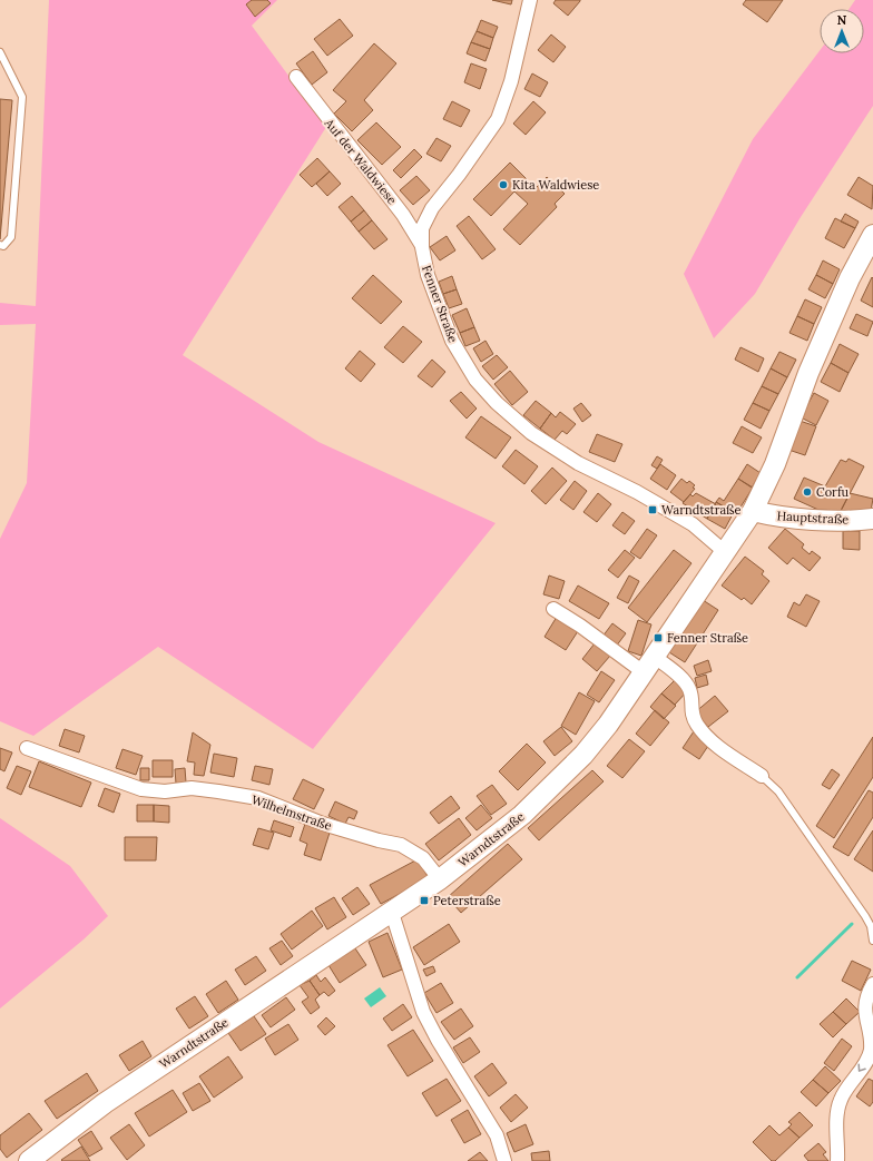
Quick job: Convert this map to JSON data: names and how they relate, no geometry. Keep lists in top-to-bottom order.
{
  "streets": {
    "main road": ["Hauptstraße", "Warndtstraße"],
    "street": ["Auf der Waldwiese", "Fenner Straße", "Wilhelmstraße"]
  },
  "crossings": [
    ["Auf der Waldwiese", "Fenner Straße"],
    ["Fenner Straße", "Warndtstraße"],
    ["Hauptstraße", "Warndtstraße"],
    ["Wilhelmstraße", "Warndtstraße"]
  ],
  "places": {
    "other": ["Kita Waldwiese", "Corfu"],
    "transit": ["Warndtstraße", "Fenner Straße", "Peterstraße"]
  },
  "north": "top"
}
